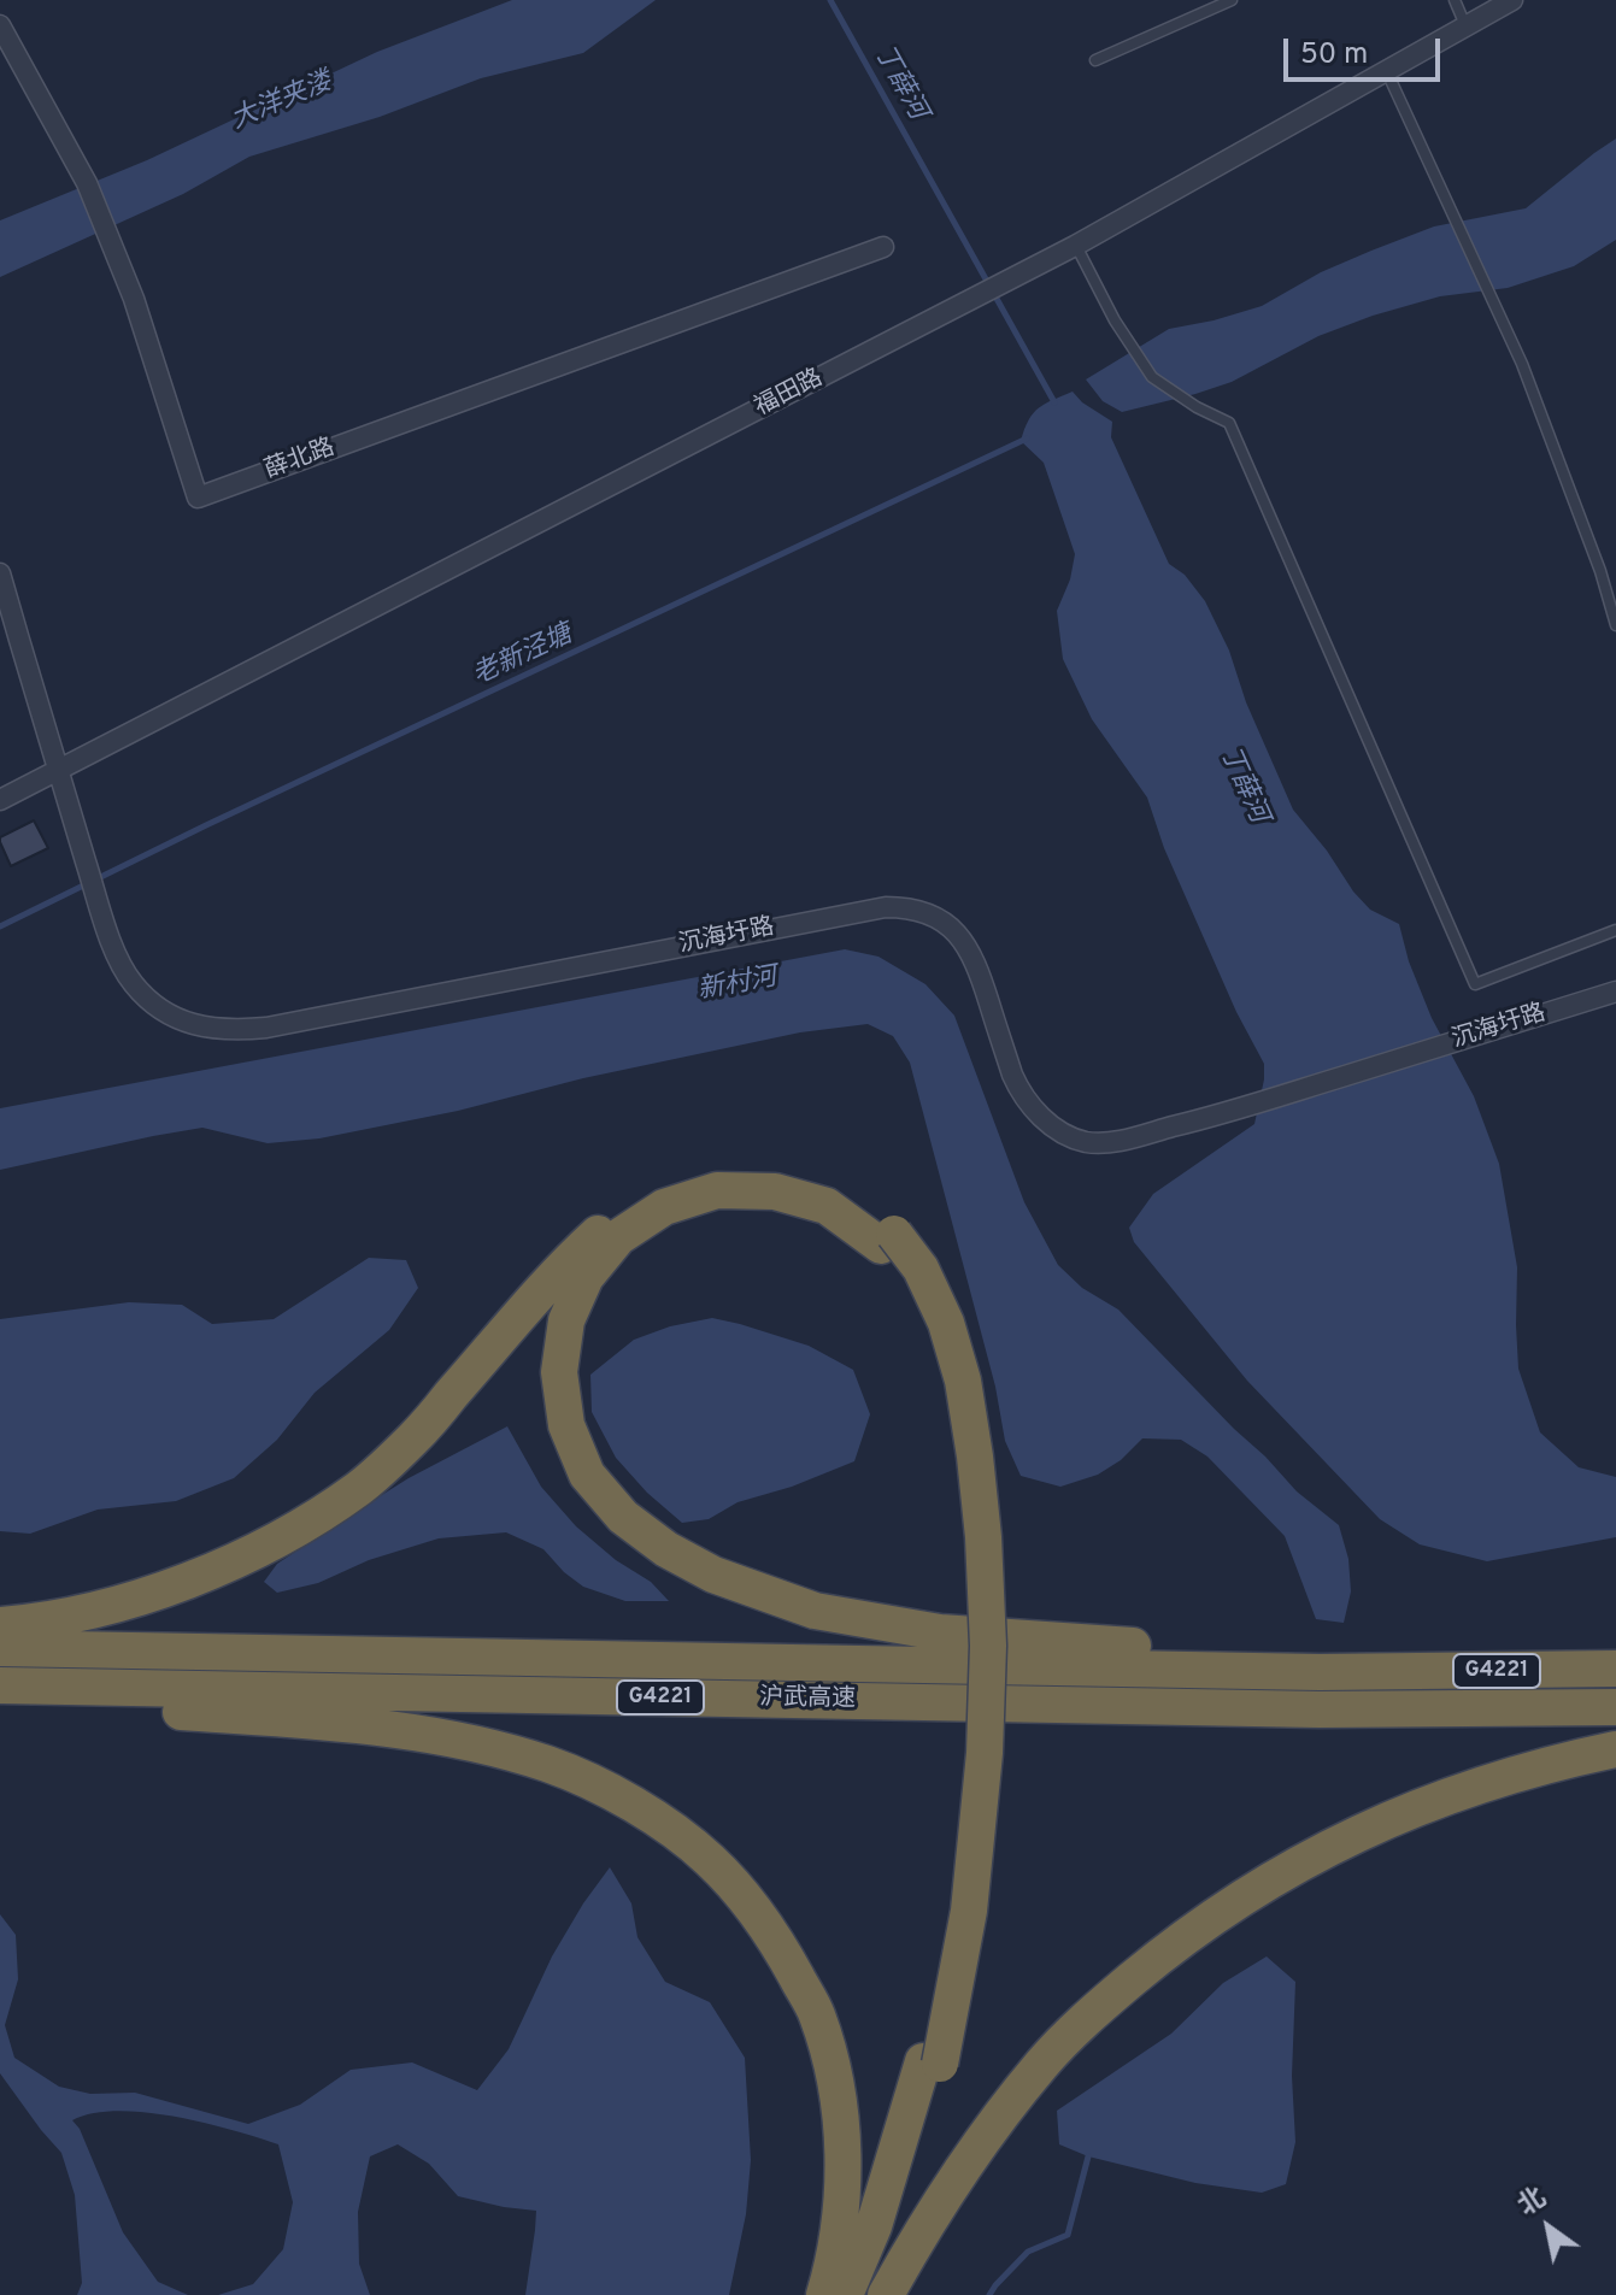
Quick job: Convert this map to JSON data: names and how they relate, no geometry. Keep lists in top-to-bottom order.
{
  "streets": {
    "highway": ["G4221", "沪武高速"],
    "street": ["福田路", "薛北路", "沉海圩路"]
  },
  "crossings": [
    ["福田路", "沉海圩路"]
  ],
  "water": [
    "丁薛河",
    "大洋夹溇",
    "老新泾塘",
    "新村河"
  ],
  "scale_bar": "50 m",
  "north": "top left"
}
